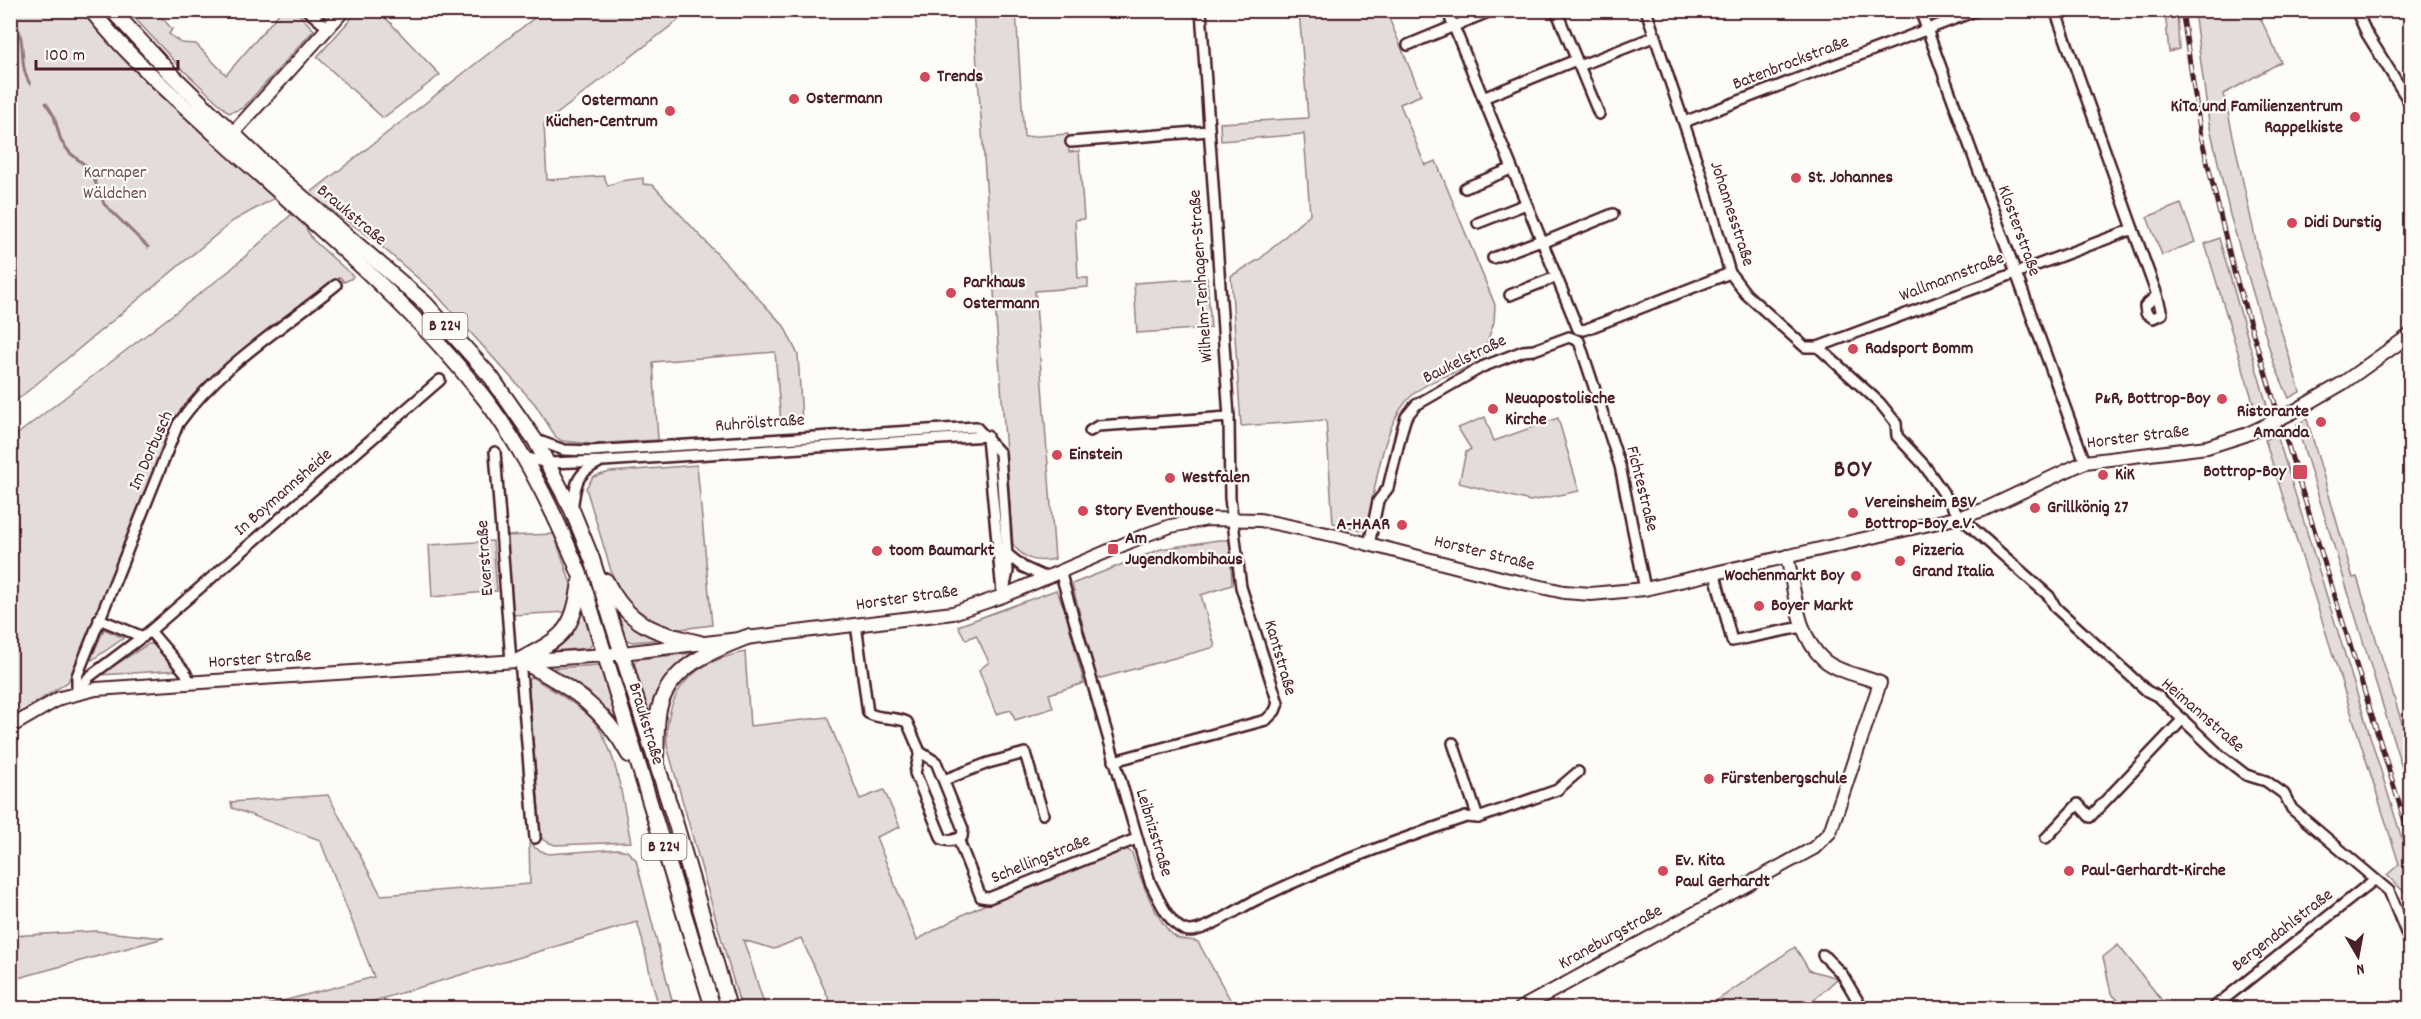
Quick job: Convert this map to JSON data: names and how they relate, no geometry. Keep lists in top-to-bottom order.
{
  "streets": {
    "main road": [
      "Braukstraße",
      "B 224",
      "Horster Straße",
      "Kraneburgstraße"
    ],
    "street": [
      "Batenbrockstraße",
      "Johannesstraße",
      "Klosterstraße",
      "Wilhelm-Tenhagen-Straße",
      "Wallmannstraße",
      "Baukelstraße",
      "Ruhrölstraße",
      "Im Dorbusch",
      "Fichtestraße",
      "In Boymannsheide",
      "Everstraße",
      "Kantstraße",
      "Heimannstraße",
      "Leibnizstraße",
      "Schellingstraße",
      "Bergendahlstraße"
    ]
  },
  "crossings": [
    ["Batenbrockstraße", "Johannesstraße"],
    ["Batenbrockstraße", "Klosterstraße"],
    ["Johannesstraße", "Wallmannstraße"],
    ["Johannesstraße", "Horster Straße"],
    ["Johannesstraße", "Heimannstraße"],
    ["Braukstraße", "Ruhrölstraße"],
    ["Braukstraße", "Horster Straße"],
    ["Klosterstraße", "Wallmannstraße"],
    ["Klosterstraße", "Horster Straße"],
    ["Wilhelm-Tenhagen-Straße", "Horster Straße"],
    ["Wilhelm-Tenhagen-Straße", "Kantstraße"],
    ["Baukelstraße", "Horster Straße"],
    ["Baukelstraße", "Fichtestraße"],
    ["Horster Straße", "Im Dorbusch"],
    ["Horster Straße", "Fichtestraße"],
    ["Horster Straße", "In Boymannsheide"],
    ["Horster Straße", "Everstraße"],
    ["Horster Straße", "Kantstraße"],
    ["Horster Straße", "Heimannstraße"],
    ["Horster Straße", "Leibnizstraße"],
    ["Im Dorbusch", "In Boymannsheide"],
    ["Kantstraße", "Leibnizstraße"],
    ["Heimannstraße", "Bergendahlstraße"],
    ["Leibnizstraße", "Schellingstraße"]
  ],
  "districts": ["BOY"],
  "parks": ["Karnaper Wäldchen"],
  "places": {
    "other": [
      "Trends",
      "Ostermann",
      "Ostermann Küchen-Centrum",
      "KiTa und Familienzentrum Rappelkiste",
      "St. Johannes",
      "Didi Durstig",
      "Parkhaus Ostermann",
      "Radsport Bomm",
      "P&R, Bottrop-Boy",
      "Neuapostolische Kirche",
      "Ristorante Amanda",
      "Einstein",
      "KiK",
      "Westfalen",
      "Grillkönig 27",
      "Story Eventhouse",
      "Vereinsheim BSV Bottrop-Boy e.V.",
      "A-HAAR",
      "toom Baumarkt",
      "Pizzeria Grand Italia",
      "Wochenmarkt Boy",
      "Boyer Markt",
      "Fürstenbergschule",
      "Ev. Kita Paul Gerhardt",
      "Paul-Gerhardt-Kirche"
    ],
    "transit": ["Bottrop-Boy", "Am Jugendkombihaus"]
  },
  "scale_bar": "100 m",
  "north": "bottom"
}
